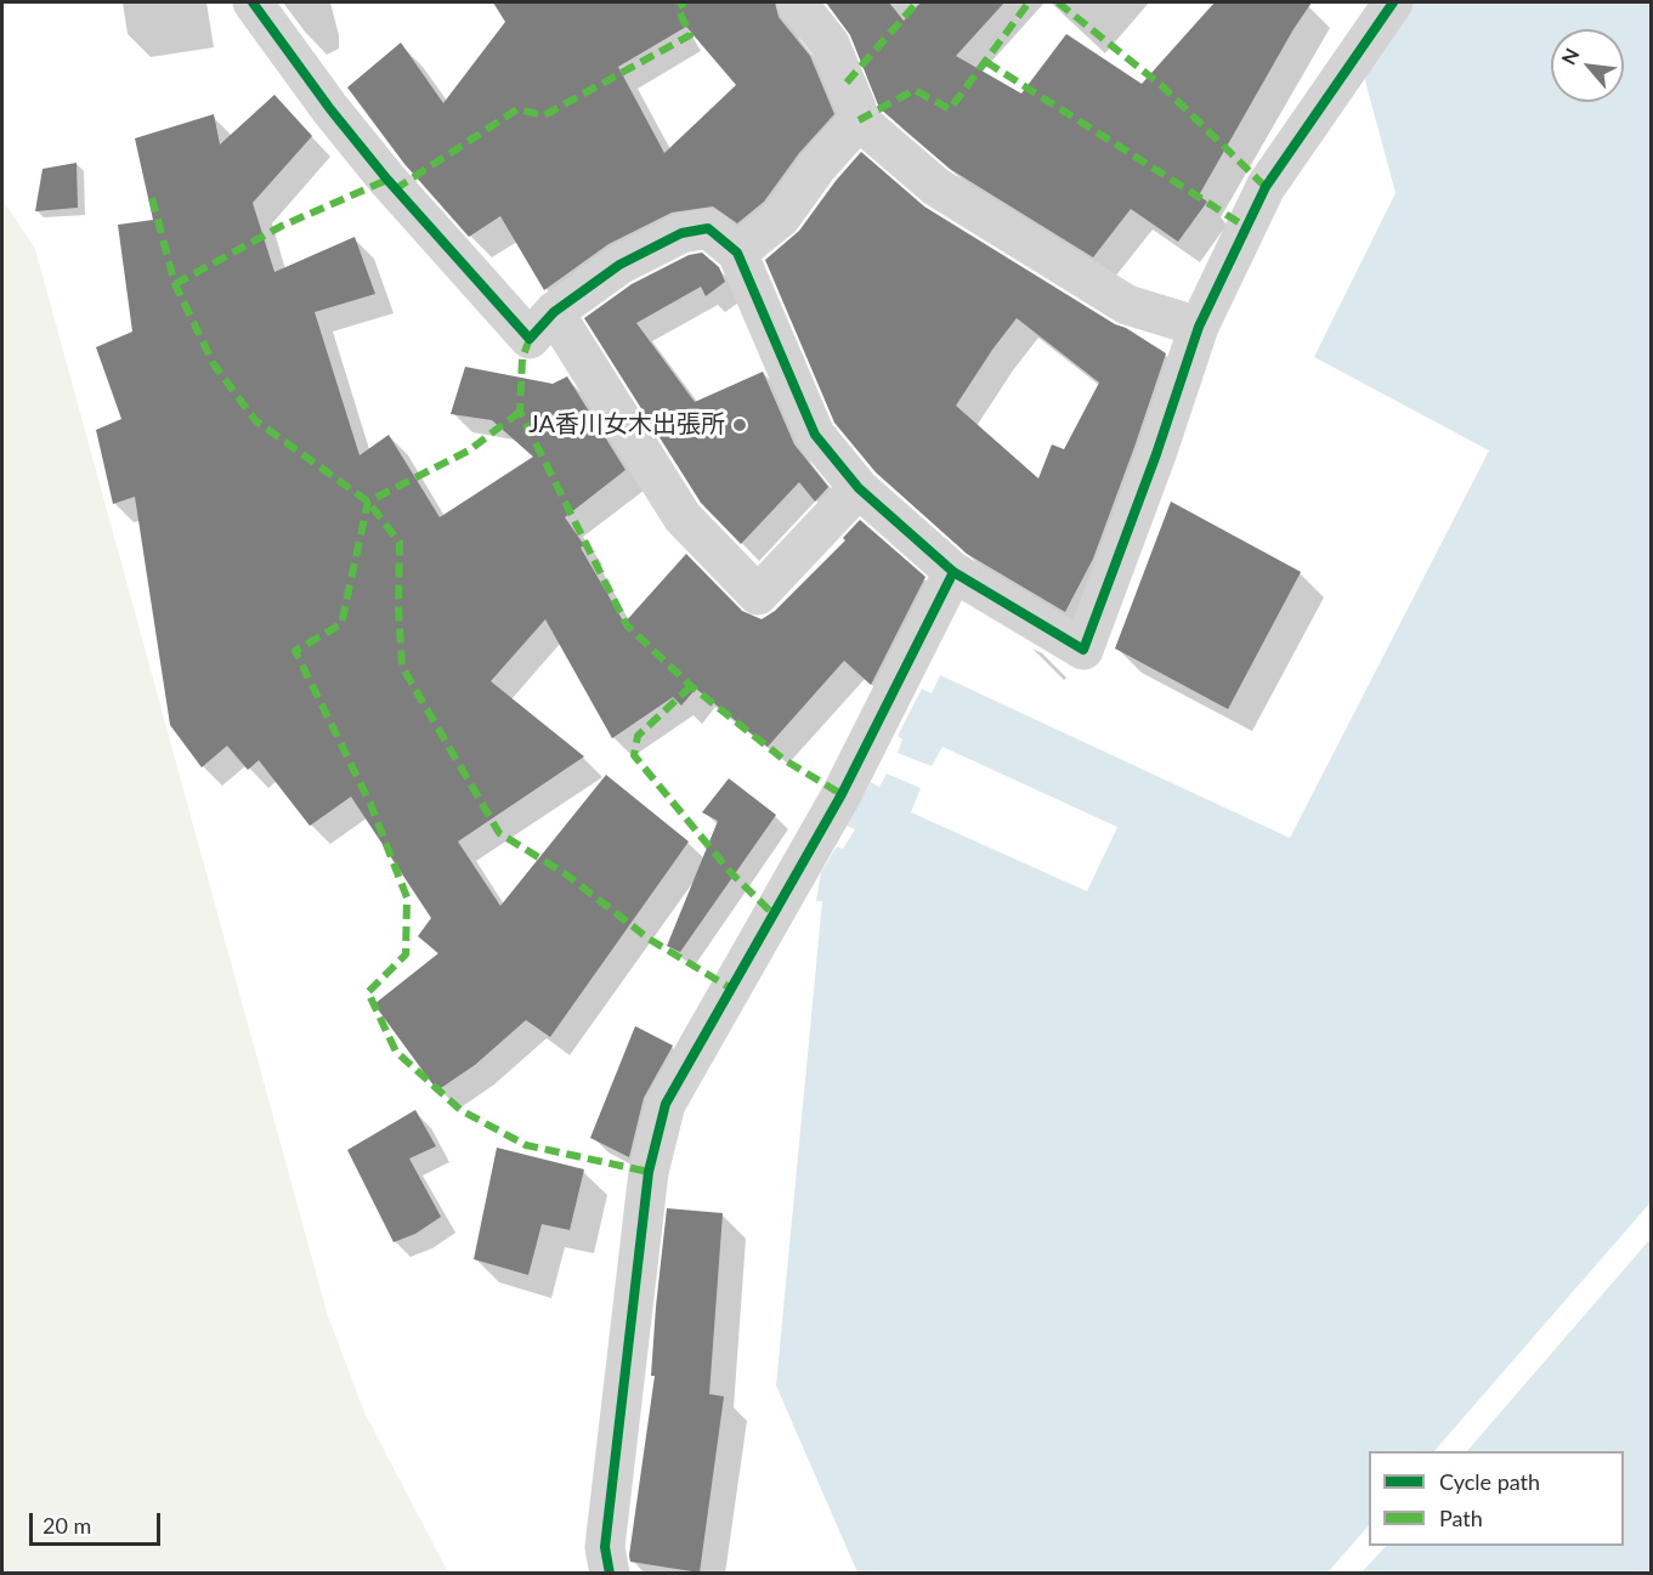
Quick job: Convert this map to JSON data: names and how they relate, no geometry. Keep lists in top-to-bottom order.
{
  "places": ["JA香川女木出張所"],
  "legend": ["Cycle path", "Path"],
  "scale_bar": "20 m",
  "north": "top left"
}
